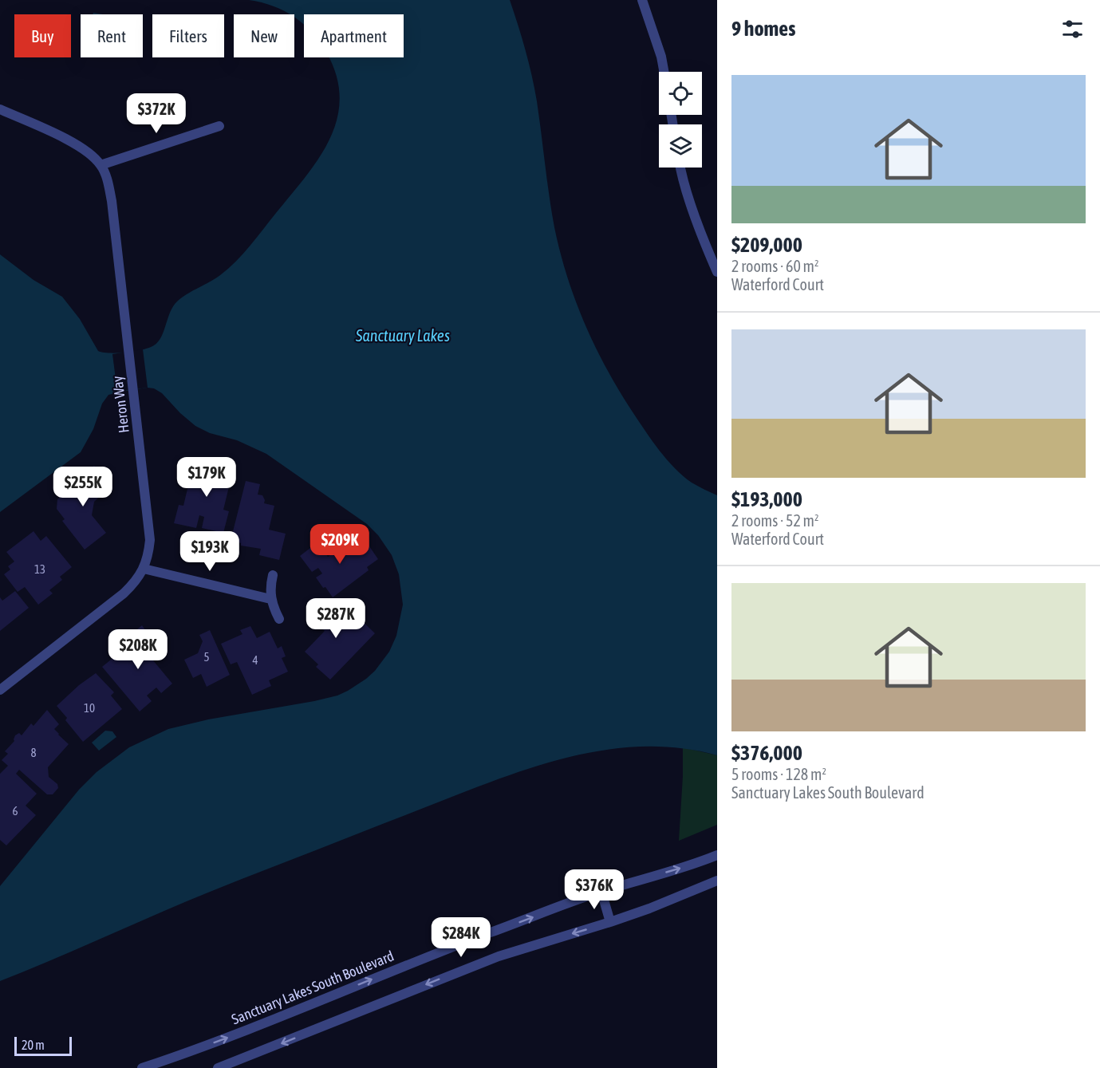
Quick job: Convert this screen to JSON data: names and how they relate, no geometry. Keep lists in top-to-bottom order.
{
  "streets": {
    "street": ["Heron Way", "Sanctuary Lakes South Boulevard"]
  },
  "water": ["Sanctuary Lakes"],
  "house_numbers": [
    "13",
    "5",
    "4",
    "10",
    "8",
    "6"
  ],
  "scale_bar": "20 m",
  "page": {
    "heading": "9 homes",
    "chip": [
      "Buy",
      "Rent",
      "Filters",
      "New",
      "Apartment"
    ],
    "list": [
      {
        "name": "$209,000",
        "note": "2 rooms · 60 m² · Waterford Court"
      },
      {
        "name": "$193,000",
        "note": "2 rooms · 52 m² · Waterford Court"
      },
      {
        "name": "$376,000",
        "note": "5 rooms · 128 m² · Sanctuary Lakes South Boulevard"
      }
    ],
    "price": [
      "$372K",
      "$179K",
      "$255K",
      "$209K",
      "$193K",
      "$287K",
      "$208K",
      "$376K",
      "$284K"
    ],
    "scale": "20 m"
  }
}
